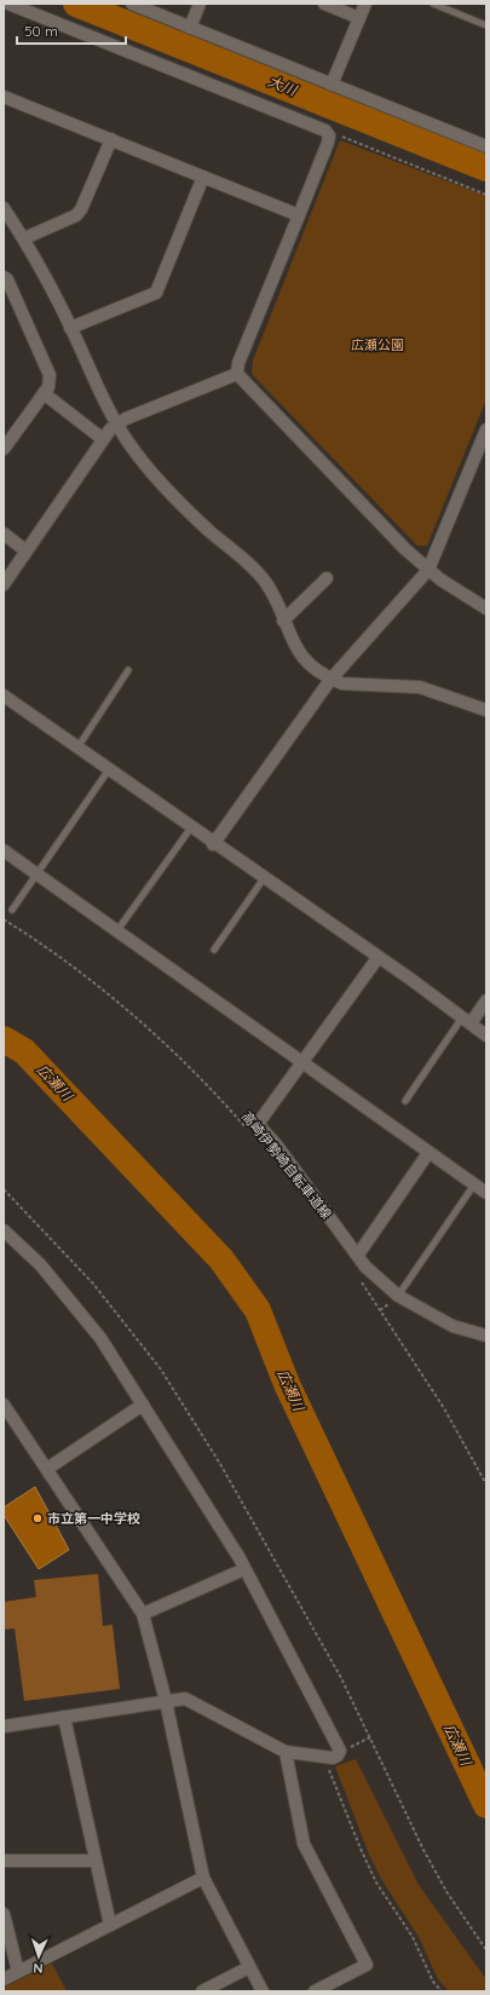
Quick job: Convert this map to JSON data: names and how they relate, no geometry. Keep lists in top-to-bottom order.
{
  "streets": {
    "path": ["高崎伊勢崎自転車道線"]
  },
  "water": ["大川", "広瀬川"],
  "parks": ["広瀬公園"],
  "places": ["市立第一中学校"],
  "scale_bar": "50 m",
  "north": "bottom"
}
